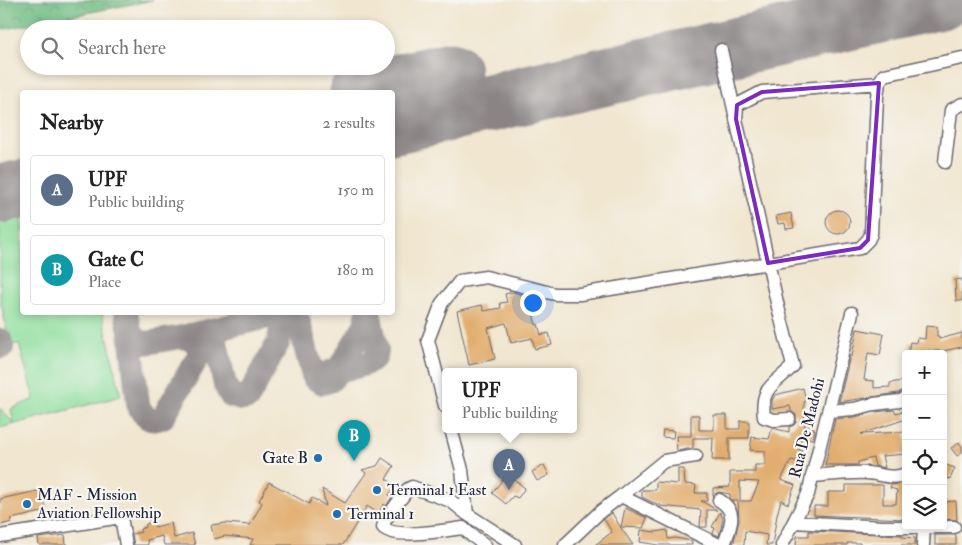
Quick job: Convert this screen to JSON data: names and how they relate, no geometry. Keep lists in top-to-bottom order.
{
  "streets": {
    "street": ["Rua De Madohi"]
  },
  "places": [
    "Gate B",
    "Terminal 1 East",
    "MAF - Mission Aviation Fellowship",
    "Terminal 1"
  ],
  "page": {
    "search": "Search here",
    "heading": ["Nearby", "2 results"],
    "list": [
      {
        "mark": "A",
        "name": "UPF",
        "note": "Public building",
        "value": "150 m"
      },
      {
        "mark": "B",
        "name": "Gate C",
        "note": "Place",
        "value": "180 m"
      }
    ],
    "map_buttons": ["+", "−"],
    "popup": ["UPF", "Public building"],
    "pins": ["B", "A"]
  }
}
